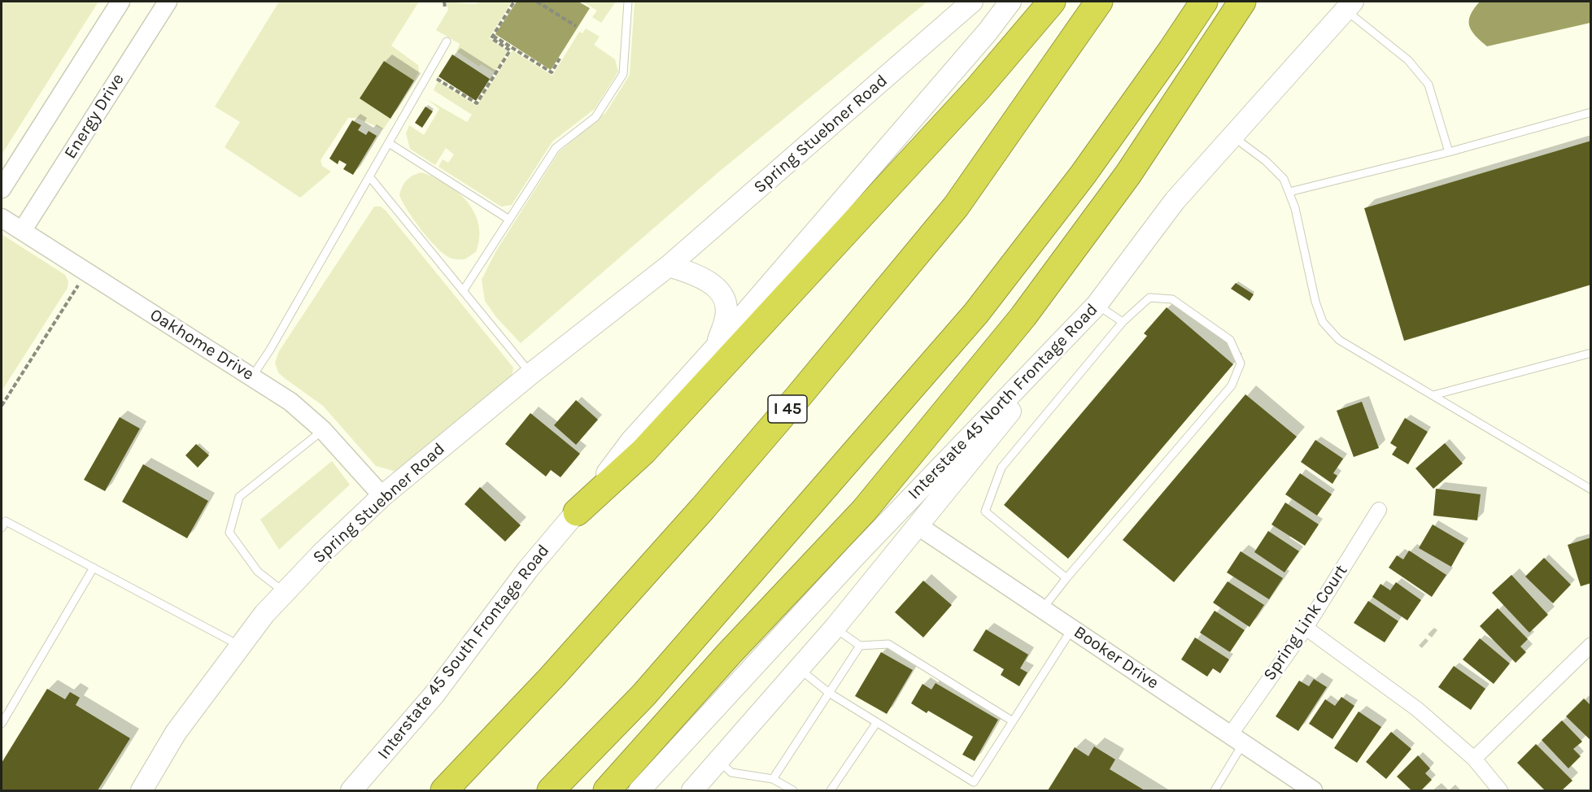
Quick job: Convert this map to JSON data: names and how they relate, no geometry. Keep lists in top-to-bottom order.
{
  "streets": {
    "highway": ["I 45"],
    "main road": ["Spring Stuebner Road", "Interstate 45 North Frontage Road", "Interstate 45 South Frontage Road"],
    "street": [
      "Energy Drive",
      "Oakhome Drive",
      "Spring Link Court",
      "Booker Drive"
    ]
  },
  "crossings": [
    ["Energy Drive", "Oakhome Drive"],
    ["Spring Stuebner Road", "Oakhome Drive"],
    ["Spring Link Court", "Booker Drive"]
  ]
}
